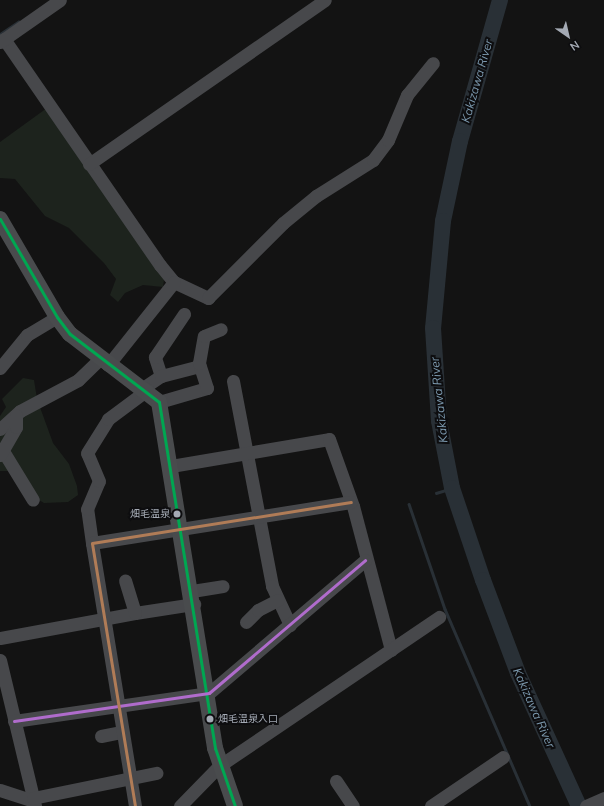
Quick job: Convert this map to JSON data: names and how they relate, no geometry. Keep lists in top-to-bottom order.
{
  "water": ["Kakizawa River"],
  "places": ["畑毛温泉", "畑毛温泉入口"],
  "north": "bottom right"
}
